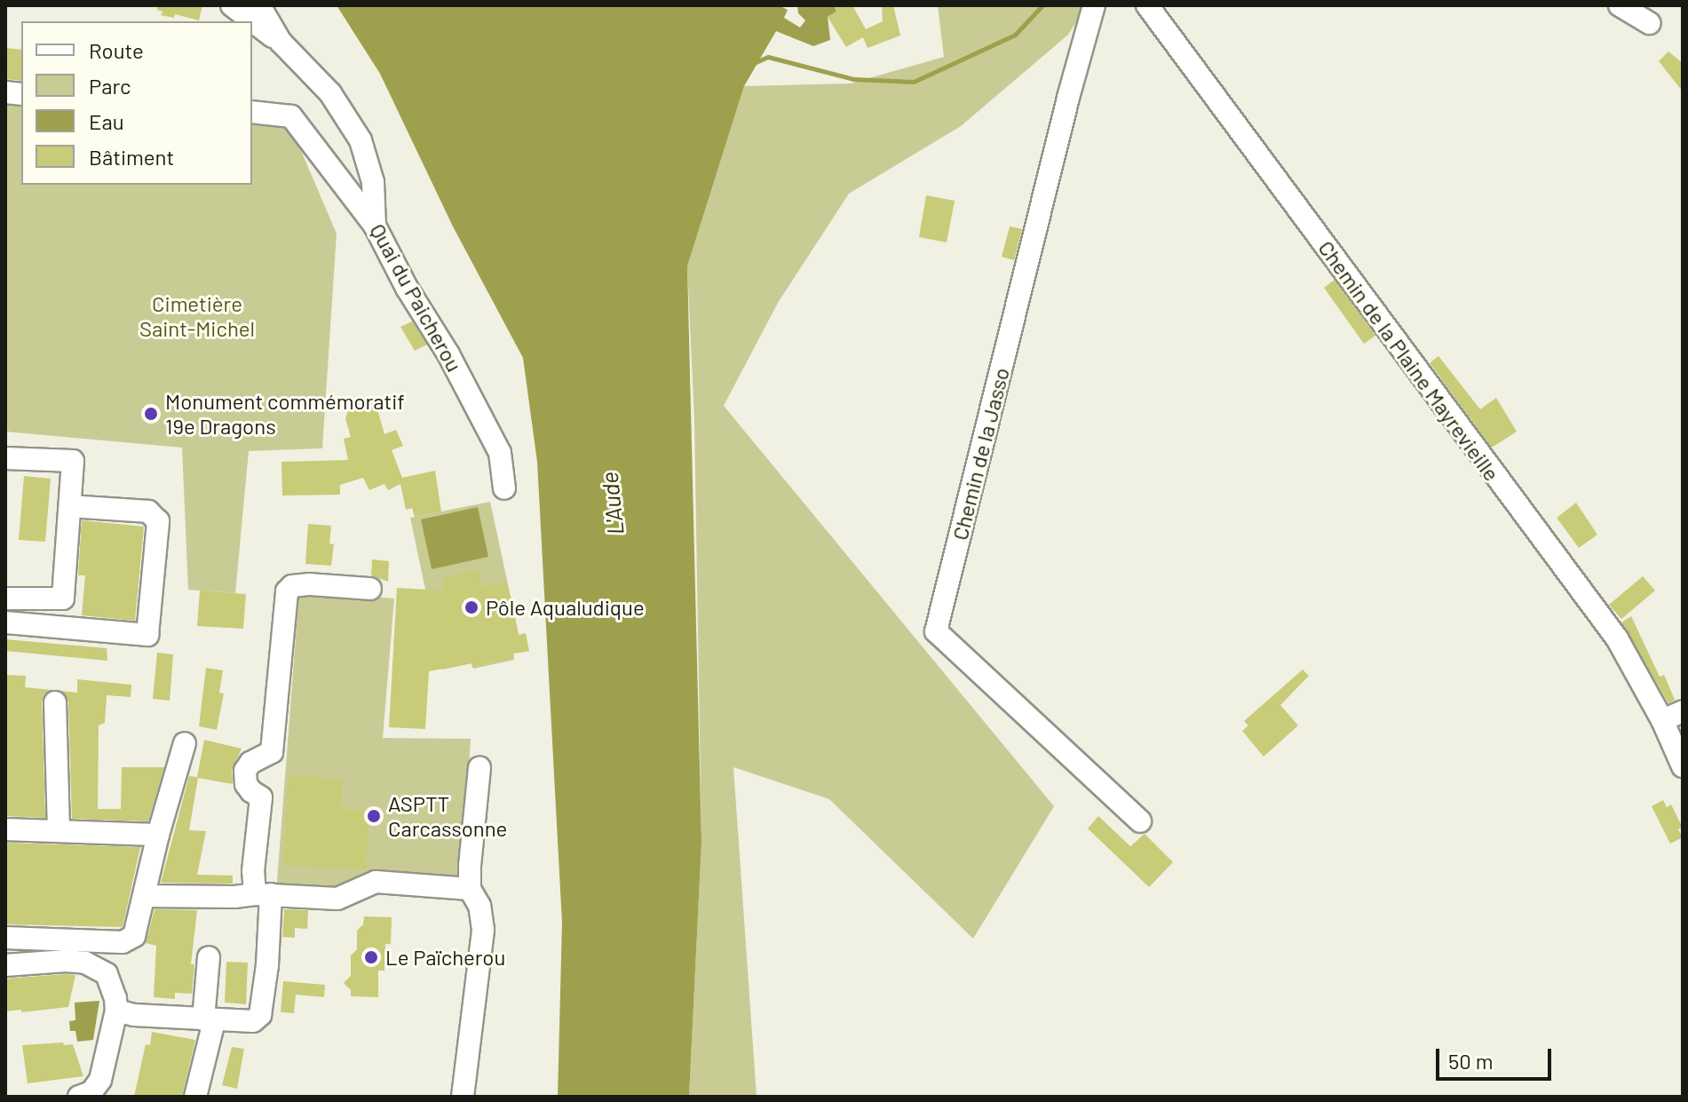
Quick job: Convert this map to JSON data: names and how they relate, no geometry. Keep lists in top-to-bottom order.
{
  "streets": {
    "street": ["Quai du Paicherou", "Chemin de la Plaine Mayrevieille", "Chemin de la Jasso"]
  },
  "water": ["L'Aude"],
  "parks": ["Cimetière Saint-Michel"],
  "places": [
    "Monument commémoratif 19e Dragons",
    "Pôle Aqualudique",
    "ASPTT Carcassonne",
    "Le Païcherou"
  ],
  "legend": [
    "Route",
    "Parc",
    "Eau",
    "Bâtiment"
  ],
  "scale_bar": "50 m"
}
